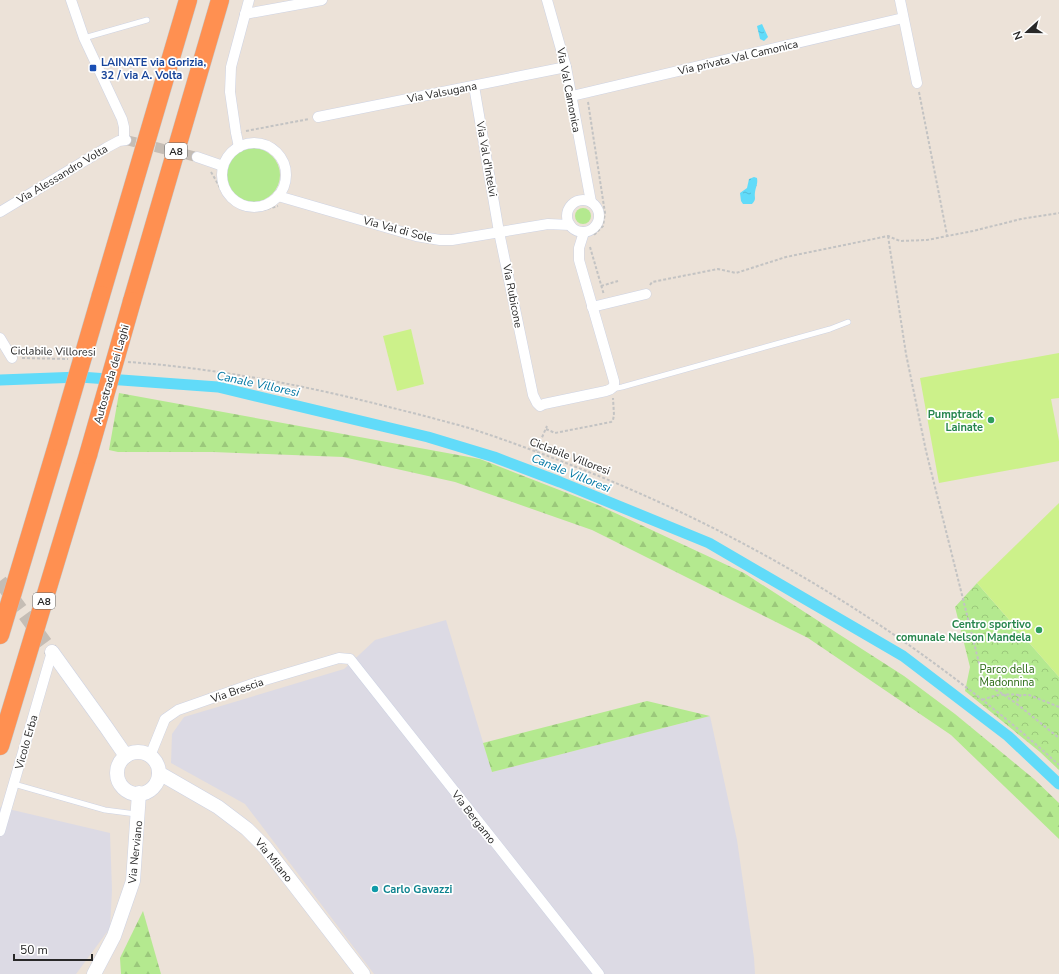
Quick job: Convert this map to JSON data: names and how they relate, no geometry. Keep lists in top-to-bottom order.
{
  "streets": {
    "highway": ["A8", "Autostrada dei Laghi"],
    "street": [
      "Via privata Val Camonica",
      "Via Val Camonica",
      "Via Valsugana",
      "Via Val d'Intelvi",
      "Via Alessandro Volta",
      "Via Val di Sole",
      "Via Rubicone",
      "Via Brescia",
      "Vicolo Erba",
      "Via Bergamo",
      "Via Nerviano",
      "Via Milano"
    ],
    "path": ["Ciclabile Villoresi"]
  },
  "crossings": [
    ["Via privata Val Camonica", "Via Val Camonica"],
    ["Via Val Camonica", "Via Valsugana"],
    ["Via Valsugana", "Via Val d'Intelvi"],
    ["Via Val d'Intelvi", "Via Val di Sole"],
    ["Via Val d'Intelvi", "Via Rubicone"],
    ["Via Val di Sole", "Via Rubicone"],
    ["Via Brescia", "Via Bergamo"],
    ["Via Brescia", "Via Nerviano"],
    ["Via Brescia", "Via Milano"],
    ["Via Nerviano", "Via Milano"]
  ],
  "water": ["Canale Villoresi"],
  "parks": ["Parco della Madonnina"],
  "places": {
    "transit": ["LAINATE via Gorizia, 32 / via A. Volta"],
    "other": ["Pumptrack Lainate", "Centro sportivo comunale Nelson Mandela", "Carlo Gavazzi"]
  },
  "scale_bar": "50 m",
  "north": "left"
}
